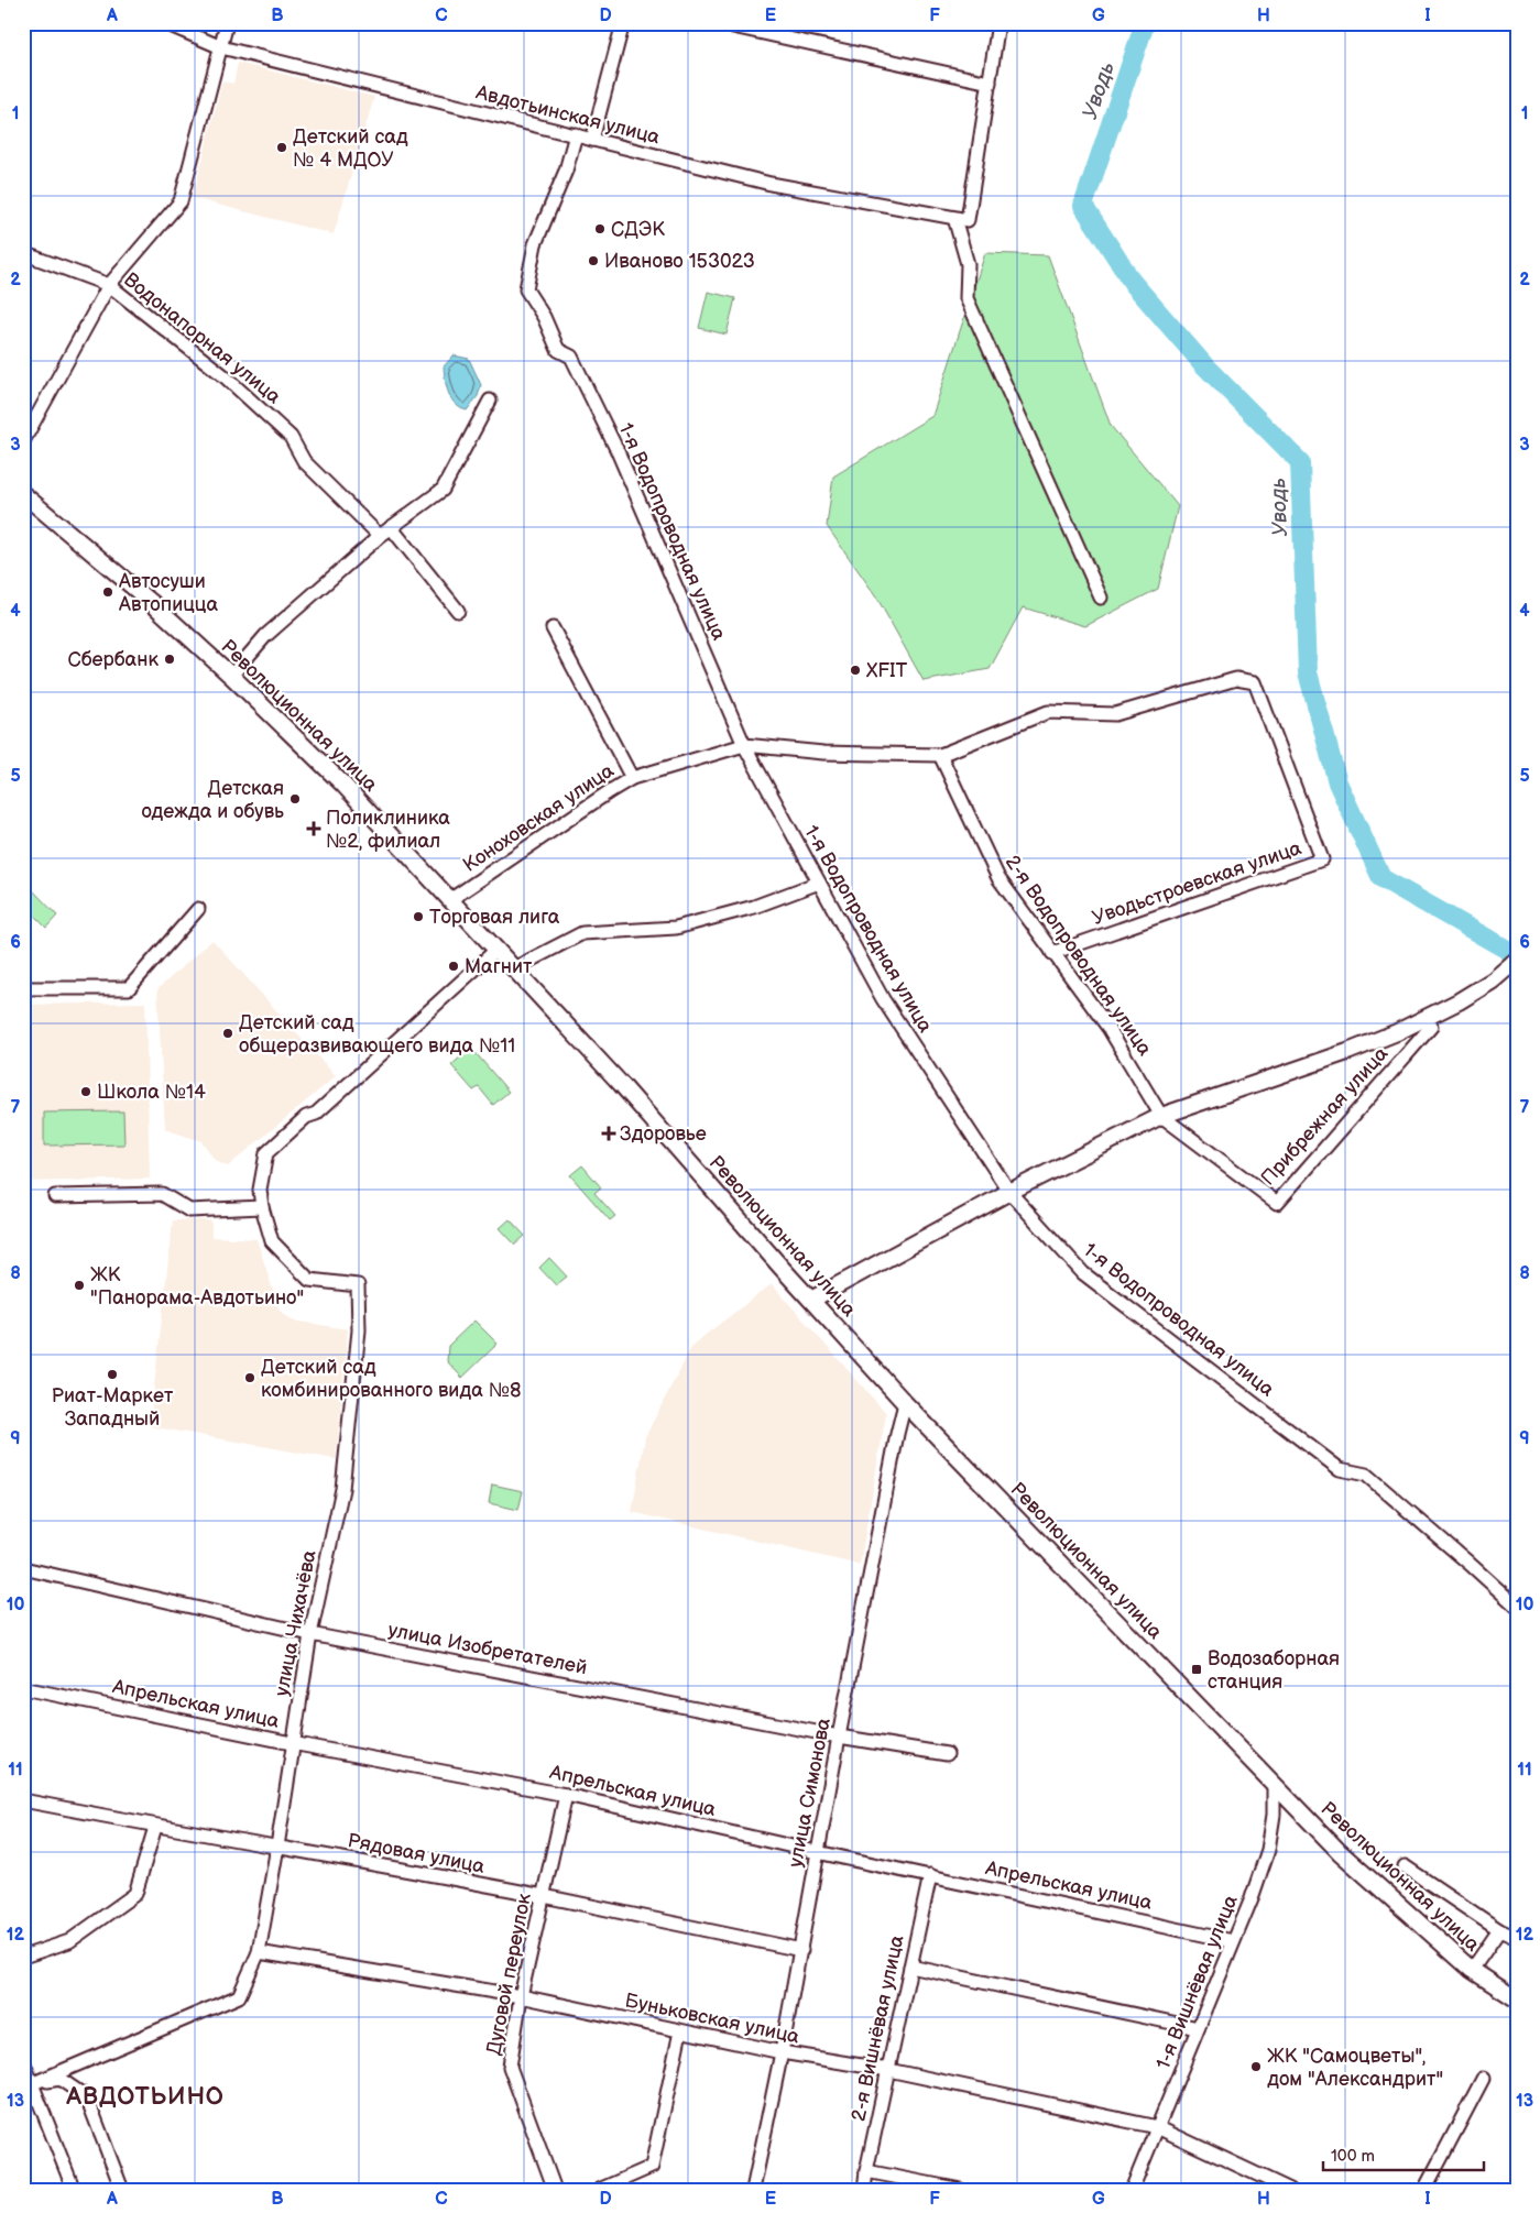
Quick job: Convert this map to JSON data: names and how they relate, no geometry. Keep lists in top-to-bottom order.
{
  "streets": {
    "main road": ["Революционная улица"],
    "street": [
      "Авдотьинская улица",
      "Водонапорная улица",
      "1-я Водопроводная улица",
      "Коноховская улица",
      "Уводьстроевская улица",
      "2-я Водопроводная улица",
      "Прибрежная улица",
      "улица Чихачёва",
      "улица Изобретателей",
      "Апрельская улица",
      "улица Симонова",
      "Рядовая улица",
      "Дуговой переулок",
      "1-я Вишнёвая улица",
      "Буньковская улица",
      "2-я Вишнёвая улица"
    ]
  },
  "crossings": [
    ["Авдотьинская улица", "1-я Водопроводная улица"],
    ["1-я Водопроводная улица", "Коноховская улица"],
    ["Революционная улица", "Коноховская улица"],
    ["Революционная улица", "улица Симонова"],
    ["Революционная улица", "1-я Вишнёвая улица"],
    ["Уводьстроевская улица", "2-я Водопроводная улица"],
    ["2-я Водопроводная улица", "Прибрежная улица"],
    ["улица Чихачёва", "улица Изобретателей"],
    ["улица Чихачёва", "Апрельская улица"],
    ["улица Чихачёва", "Рядовая улица"],
    ["улица Чихачёва", "Буньковская улица"],
    ["улица Изобретателей", "улица Симонова"],
    ["Апрельская улица", "улица Симонова"],
    ["Апрельская улица", "Дуговой переулок"],
    ["Апрельская улица", "1-я Вишнёвая улица"],
    ["Апрельская улица", "2-я Вишнёвая улица"],
    ["улица Симонова", "Рядовая улица"],
    ["улица Симонова", "Буньковская улица"],
    ["Рядовая улица", "Дуговой переулок"],
    ["Дуговой переулок", "Буньковская улица"],
    ["1-я Вишнёвая улица", "Буньковская улица"],
    ["Буньковская улица", "2-я Вишнёвая улица"]
  ],
  "districts": ["АВДОТЬИНО"],
  "water": ["Уводь"],
  "places": {
    "other": [
      "Детский сад № 4 МДОУ",
      "СДЭК",
      "Иваново 153023",
      "Автосуши Автопицца",
      "Сбербанк",
      "XFIT",
      "Детская одежда и обувь",
      "Торговая лига",
      "Магнит",
      "Детский сад общеразвивающего вида №11",
      "Школа №14",
      "ЖК \"Панорама-Авдотьино\"",
      "Риат-Маркет Западный",
      "Детский сад комбинированного вида №8",
      "ЖК \"Самоцветы\", дом \"Александрит\""
    ],
    "health": ["Поликлиника №2, филиал", "Здоровье"],
    "transit": ["Водозаборная станция"]
  },
  "scale_bar": "100 m",
  "grid": {
    "columns": [
      "A",
      "B",
      "C",
      "D",
      "E",
      "F",
      "G",
      "H",
      "I"
    ],
    "rows": [
      "1",
      "2",
      "3",
      "4",
      "5",
      "6",
      "7",
      "8",
      "9",
      "10",
      "11",
      "12",
      "13"
    ]
  }
}
